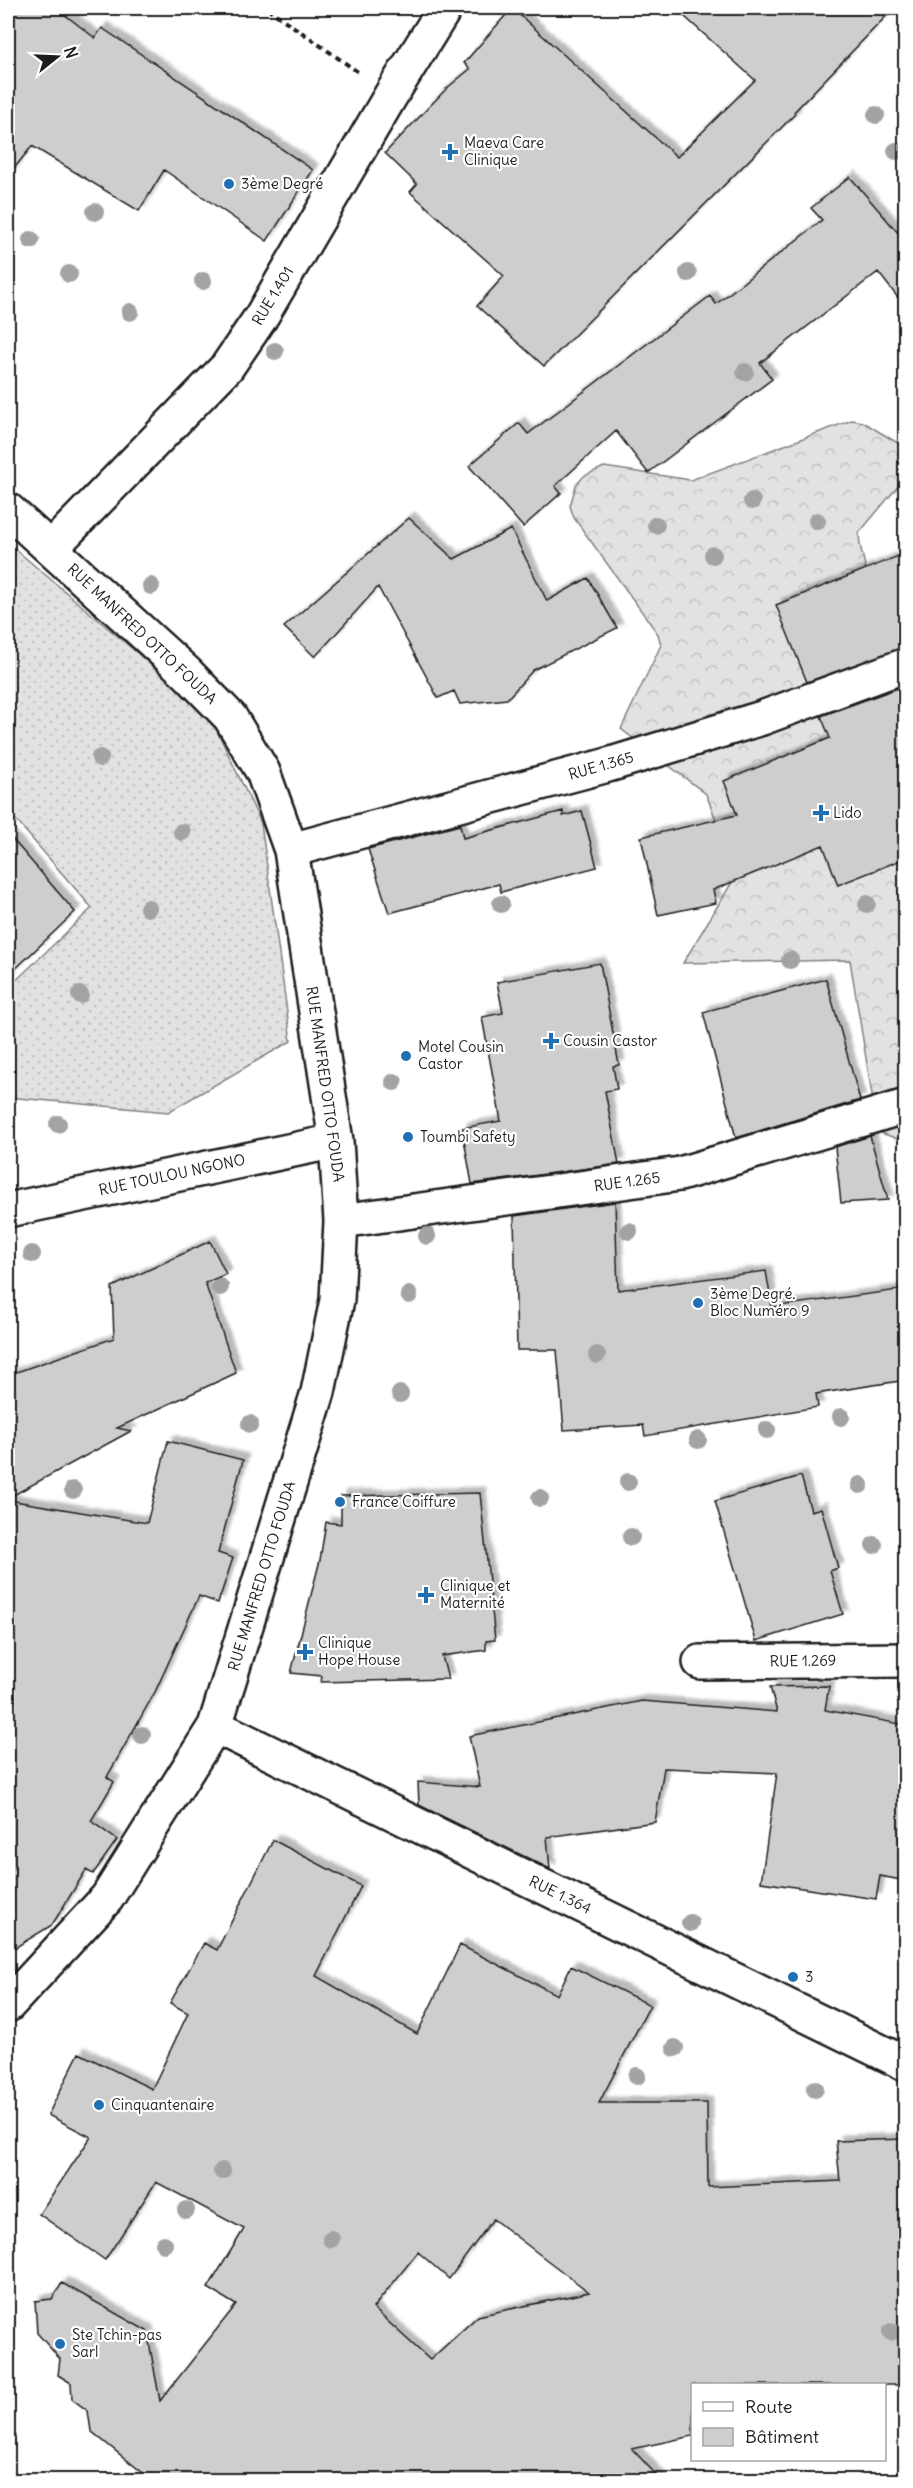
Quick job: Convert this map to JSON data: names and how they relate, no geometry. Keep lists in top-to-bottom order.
{
  "streets": {
    "street": [
      "RUE 1.401",
      "RUE MANFRED OTTO FOUDA",
      "RUE 1.365",
      "RUE TOULOU NGONO",
      "RUE 1.265",
      "RUE 1.269",
      "RUE 1.364"
    ]
  },
  "crossings": [
    ["RUE 1.401", "RUE MANFRED OTTO FOUDA"],
    ["RUE MANFRED OTTO FOUDA", "RUE 1.365"],
    ["RUE MANFRED OTTO FOUDA", "RUE TOULOU NGONO"],
    ["RUE MANFRED OTTO FOUDA", "RUE 1.265"],
    ["RUE MANFRED OTTO FOUDA", "RUE 1.364"]
  ],
  "places": {
    "health": [
      "Maeva Care Clinique",
      "Lido",
      "Cousin Castor",
      "Clinique et Maternité",
      "Clinique Hope House"
    ],
    "other": [
      "3ème Degré",
      "Motel Cousin Castor",
      "Toumbi Safety",
      "3ème Degré. Bloc Numéro 9",
      "France Coiffure",
      "3",
      "Cinquantenaire",
      "Ste Tchin-pas Sarl"
    ]
  },
  "legend": ["Route", "Bâtiment"],
  "north": "right"
}
